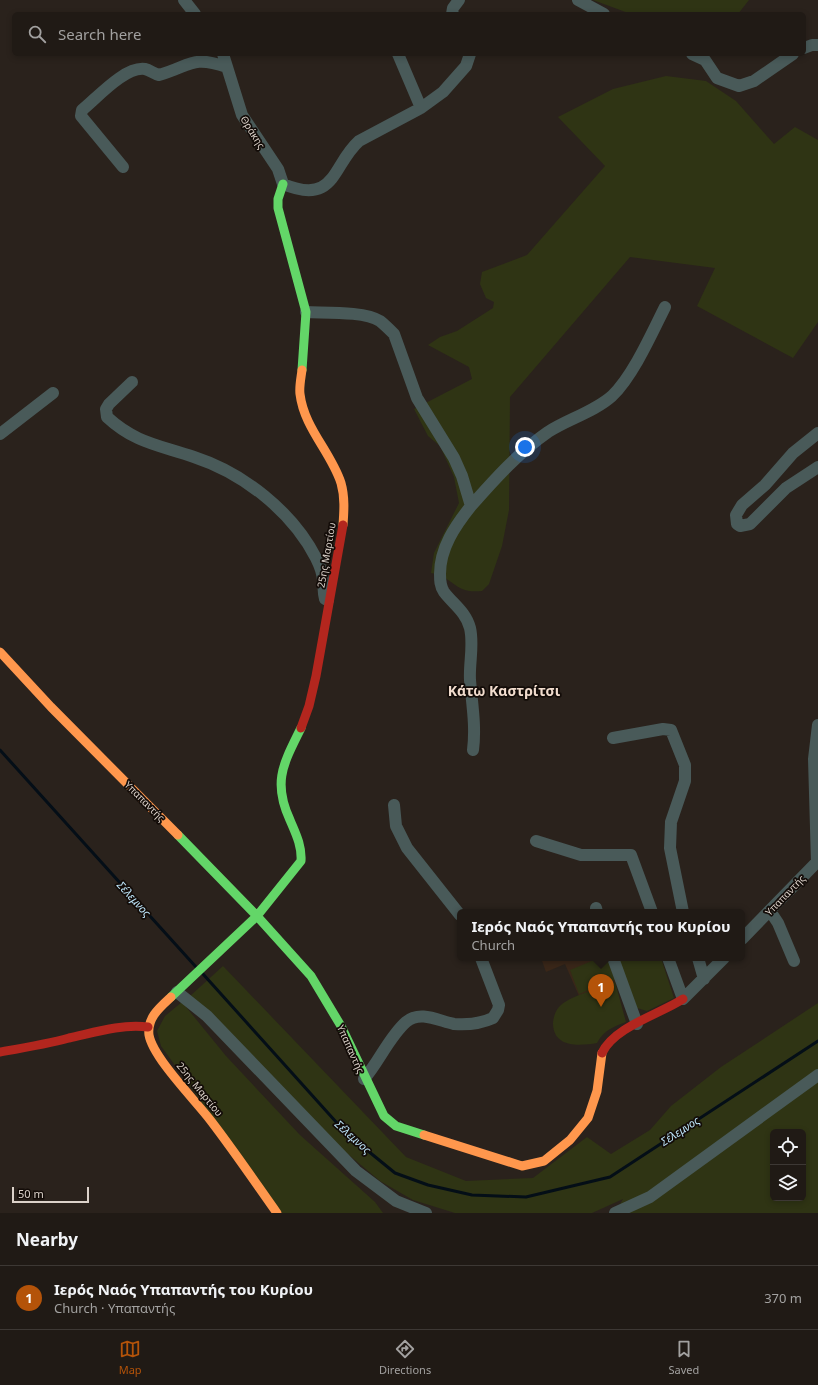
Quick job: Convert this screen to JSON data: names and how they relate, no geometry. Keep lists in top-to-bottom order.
{
  "streets": {
    "street": ["Θράκης", "25ης Μαρτίου", "Υπαπαντής"]
  },
  "crossings": [
    ["Θράκης", "25ης Μαρτίου"],
    ["25ης Μαρτίου", "Υπαπαντής"]
  ],
  "districts": ["Κάτω Καστρίτσι"],
  "water": ["Σέλεμνος"],
  "scale_bar": "50 m",
  "page": {
    "search": "Search here",
    "popup": ["Ιερός Ναός Υπαπαντής του Κυρίου", "Church"],
    "pins": "1",
    "scale": "50 m",
    "heading": "Nearby",
    "list": [
      {
        "mark": "1",
        "name": "Ιερός Ναός Υπαπαντής του Κυρίου",
        "note": "Church · Υπαπαντής",
        "value": "370 m"
      }
    ],
    "nav": ["Map", "Directions", "Saved"]
  }
}
